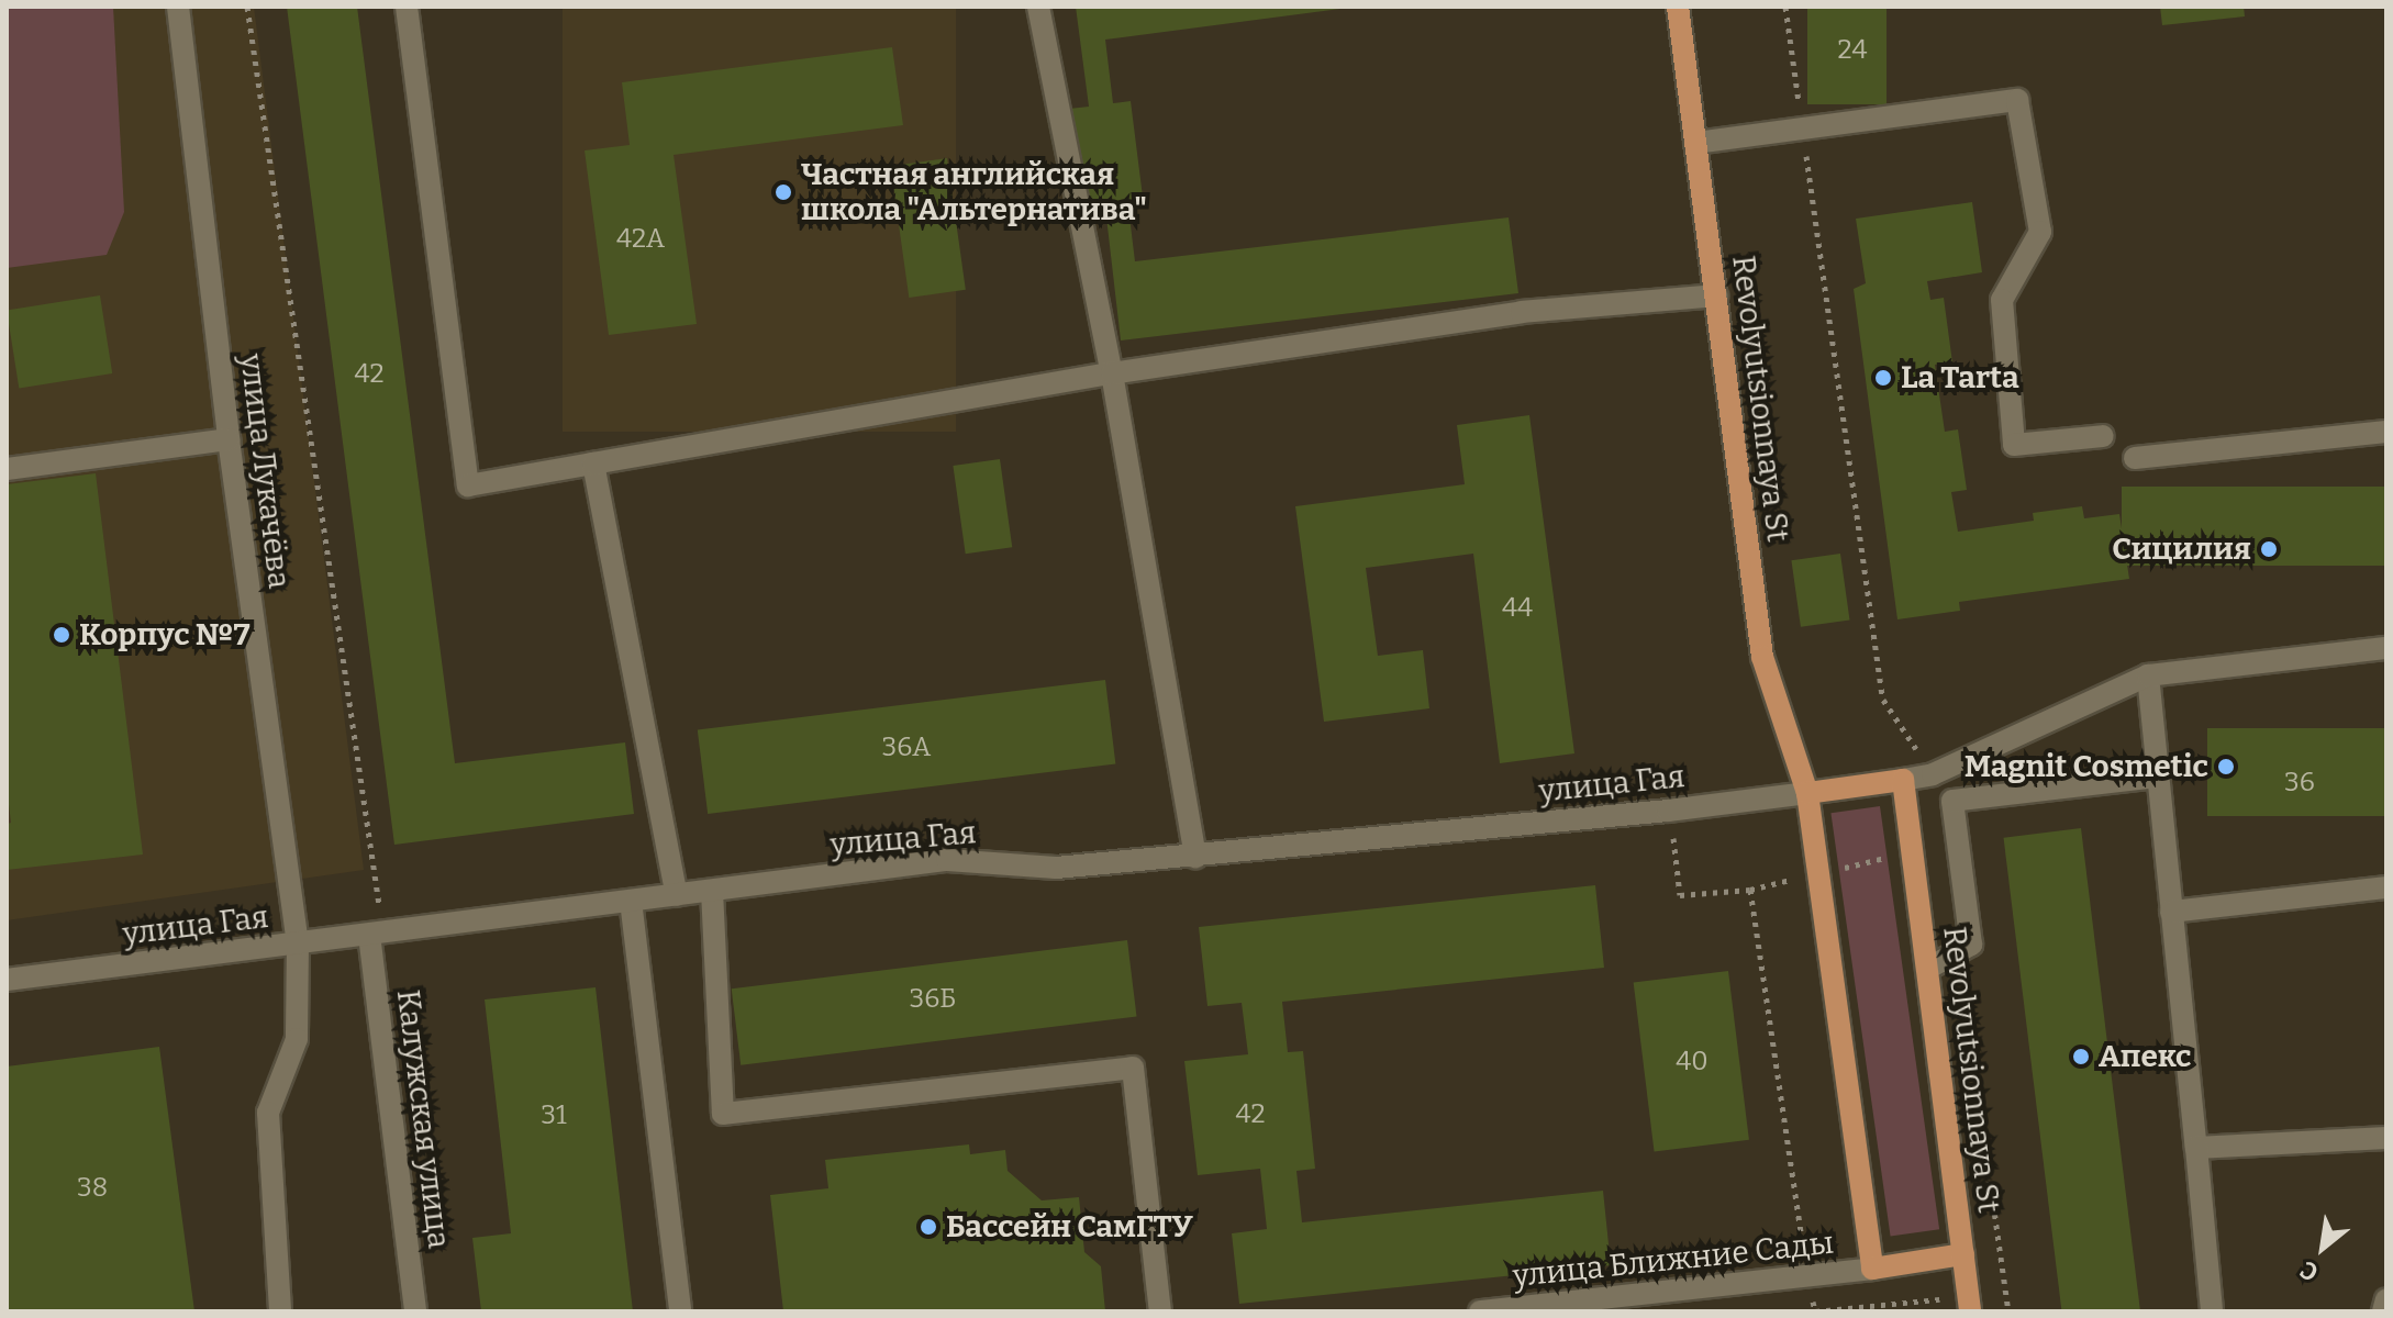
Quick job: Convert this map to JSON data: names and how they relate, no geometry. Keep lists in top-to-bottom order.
{
  "streets": {
    "main road": ["Revolyutsionnaya St"],
    "street": [
      "улица Лукачёва",
      "улица Гая",
      "Калужская улица",
      "улица Ближние Сады"
    ]
  },
  "crossings": [
    ["Revolyutsionnaya St", "улица Гая"],
    ["Revolyutsionnaya St", "улица Ближние Сады"],
    ["улица Лукачёва", "улица Гая"],
    ["улица Гая", "Калужская улица"]
  ],
  "places": [
    "Частная английская школа \"Альтернатива\"",
    "La Tarta",
    "Сицилия",
    "Корпус №7",
    "Magnit Cosmetic",
    "Апекс",
    "Бассейн СамГТУ"
  ],
  "house_numbers": [
    "24",
    "42А",
    "42",
    "44",
    "36А",
    "36",
    "36Б",
    "40",
    "42",
    "31",
    "38"
  ],
  "north": "bottom left"
}
